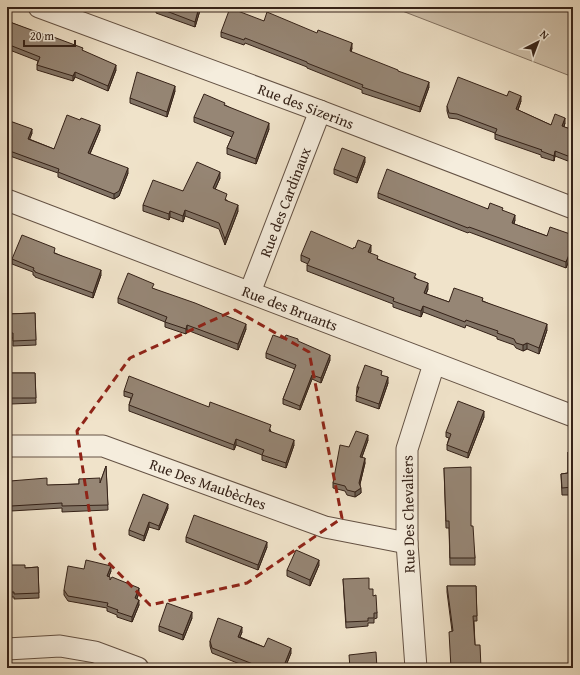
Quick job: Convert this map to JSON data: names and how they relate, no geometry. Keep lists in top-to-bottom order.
{
  "streets": {
    "street": [
      "Rue des Sizerins",
      "Rue des Cardinaux",
      "Rue des Bruants",
      "Rue Des Maubèches",
      "Rue Des Chevaliers"
    ]
  },
  "crossings": [
    ["Rue des Sizerins", "Rue des Cardinaux"],
    ["Rue des Cardinaux", "Rue des Bruants"],
    ["Rue des Bruants", "Rue Des Chevaliers"],
    ["Rue Des Maubèches", "Rue Des Chevaliers"]
  ],
  "scale_bar": "20 m",
  "north": "top right"
}
